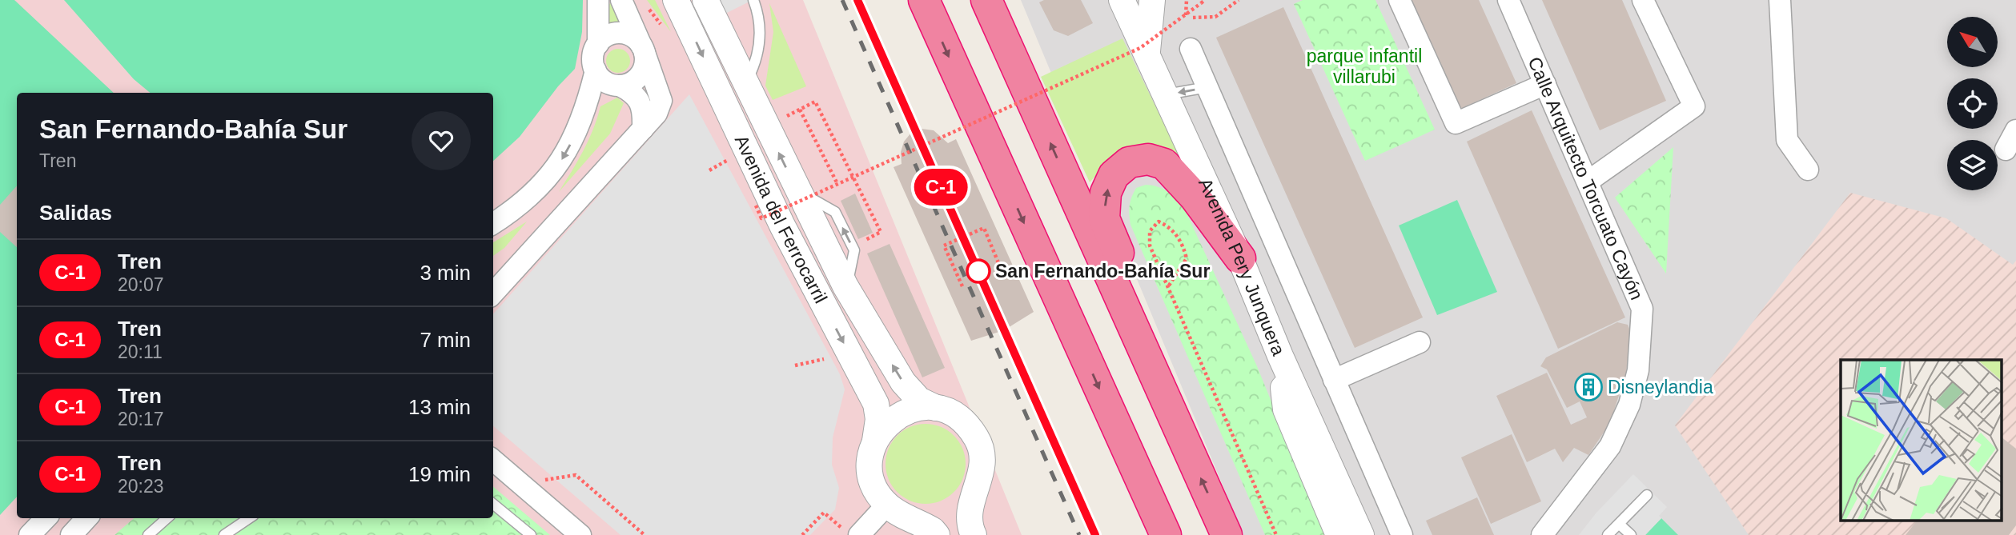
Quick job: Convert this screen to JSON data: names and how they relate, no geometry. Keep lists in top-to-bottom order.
{
  "streets": {
    "street": ["Calle Arquitecto Torcuato Cayón", "Avenida del Ferrocarril", "Avenida Pery Junquera"]
  },
  "parks": ["parque infantil villarubi"],
  "places": {
    "other": ["San Fernando-Bahía Sur"],
    "building": ["Disneylandia"]
  },
  "north": "top left",
  "page": {
    "on_map": "C-1",
    "heading": [
      ["San Fernando-Bahía Sur", "Tren"],
      "Salidas"
    ],
    "list": [
      {
        "mark": "C-1",
        "name": "Tren",
        "note": "20:07",
        "value": "3 min"
      },
      {
        "mark": "C-1",
        "name": "Tren",
        "note": "20:11",
        "value": "7 min"
      },
      {
        "mark": "C-1",
        "name": "Tren",
        "note": "20:17",
        "value": "13 min"
      },
      {
        "mark": "C-1",
        "name": "Tren",
        "note": "20:23",
        "value": "19 min"
      }
    ]
  }
}
